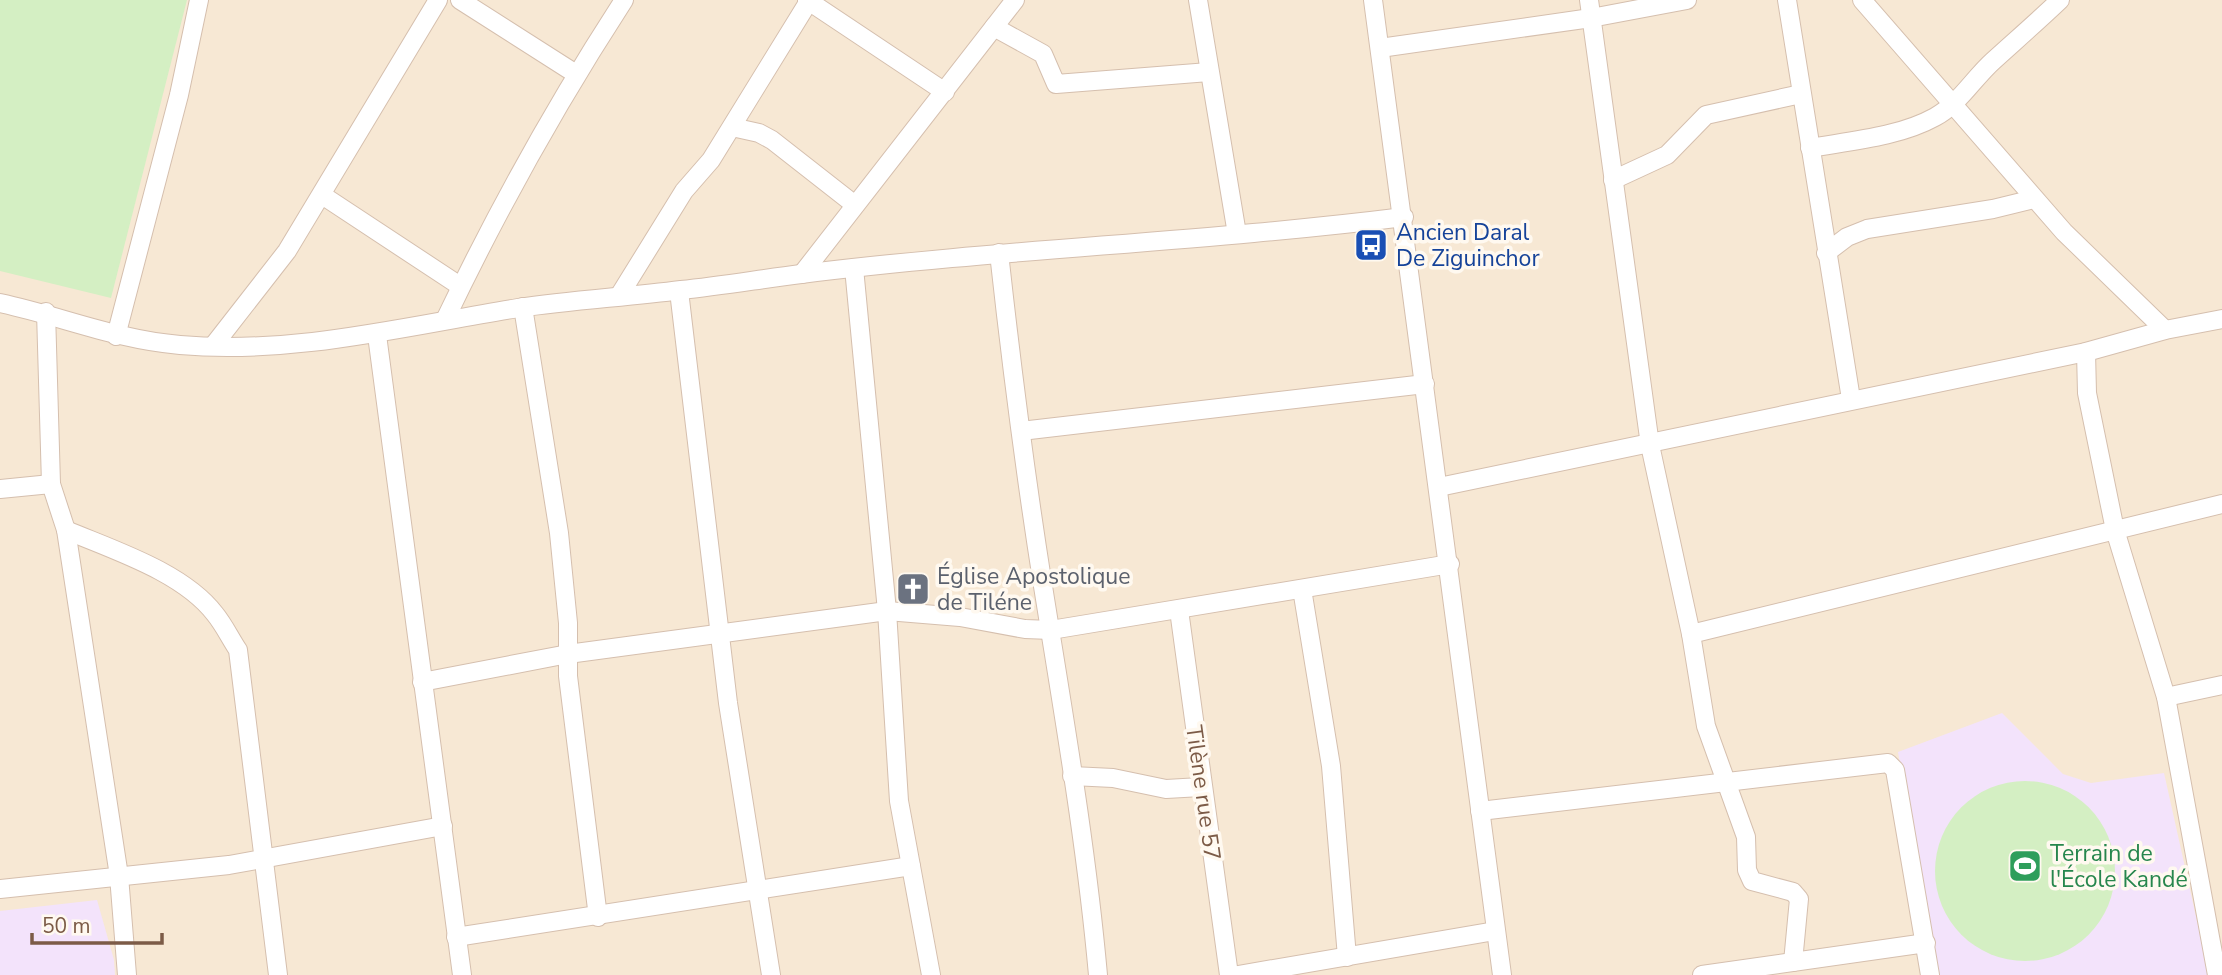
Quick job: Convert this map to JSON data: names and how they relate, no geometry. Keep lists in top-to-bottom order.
{
  "streets": {
    "street": ["Tilène rue 57"]
  },
  "places": {
    "bus stop": ["Ancien Daral De Ziguinchor"],
    "church": ["Église Apostolique de Tiléne"],
    "sports": ["Terrain de l'École Kandé"]
  },
  "scale_bar": "50 m"
}
